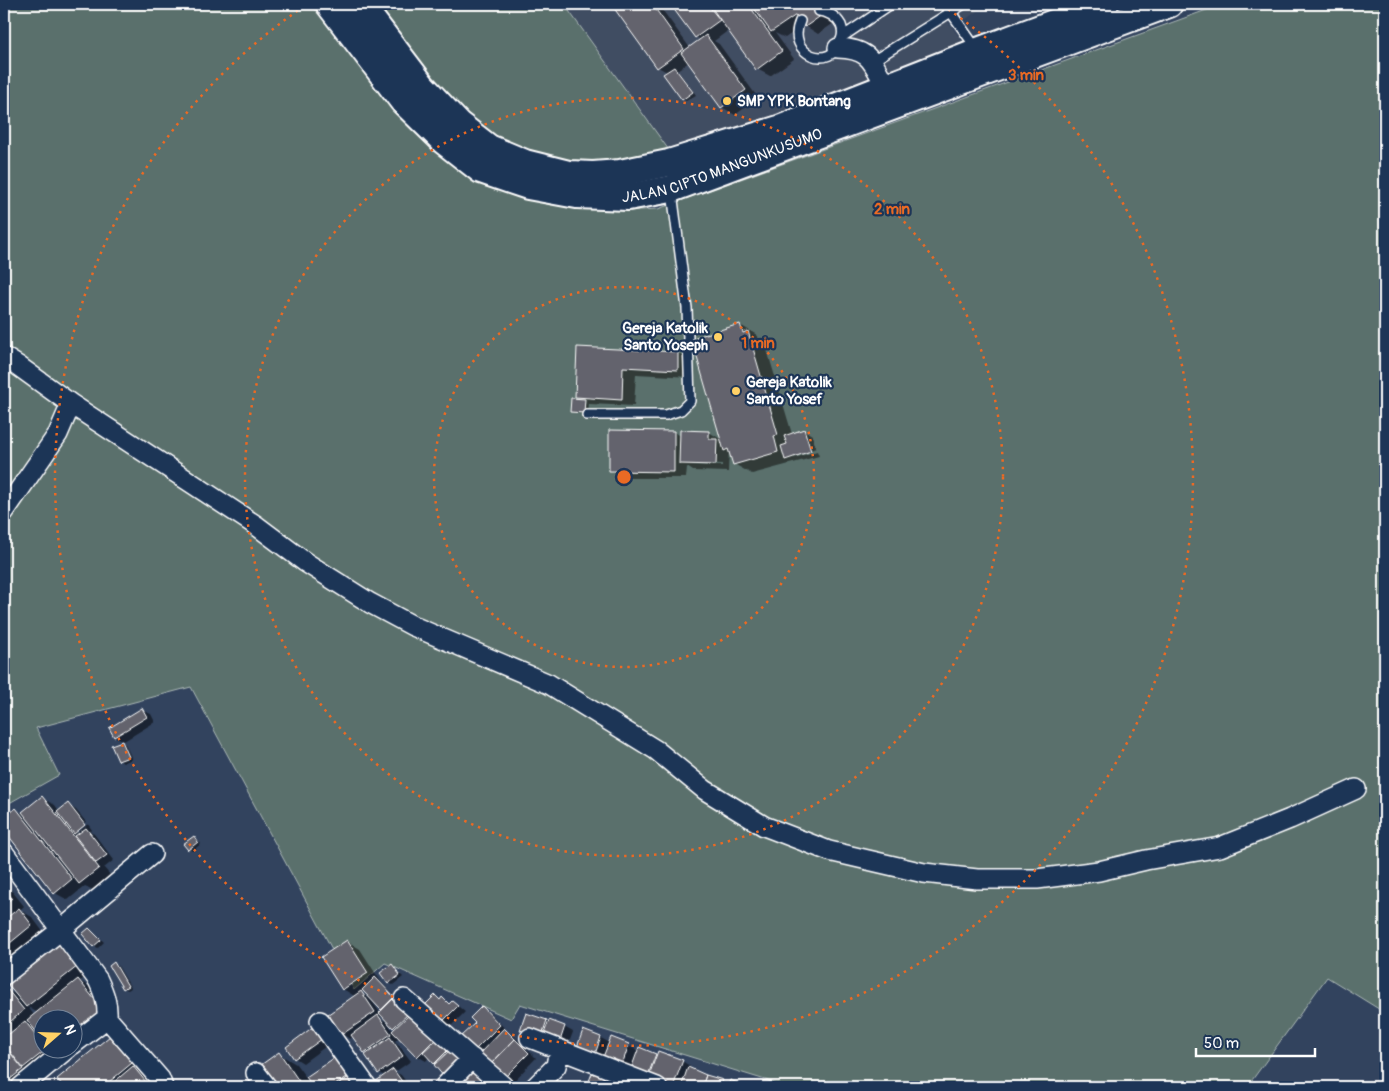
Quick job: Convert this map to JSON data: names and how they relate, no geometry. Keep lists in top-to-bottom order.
{
  "streets": {
    "street": ["JALAN CIPTO MANGUNKUSUMO"]
  },
  "places": ["SMP YPK Bontang", "Gereja Katolik Santo Yoseph", "Gereja Katolik Santo Yosef"],
  "scale_bar": "50 m",
  "north": "right",
  "rings": ["3 min", "2 min", "1 min"]
}
